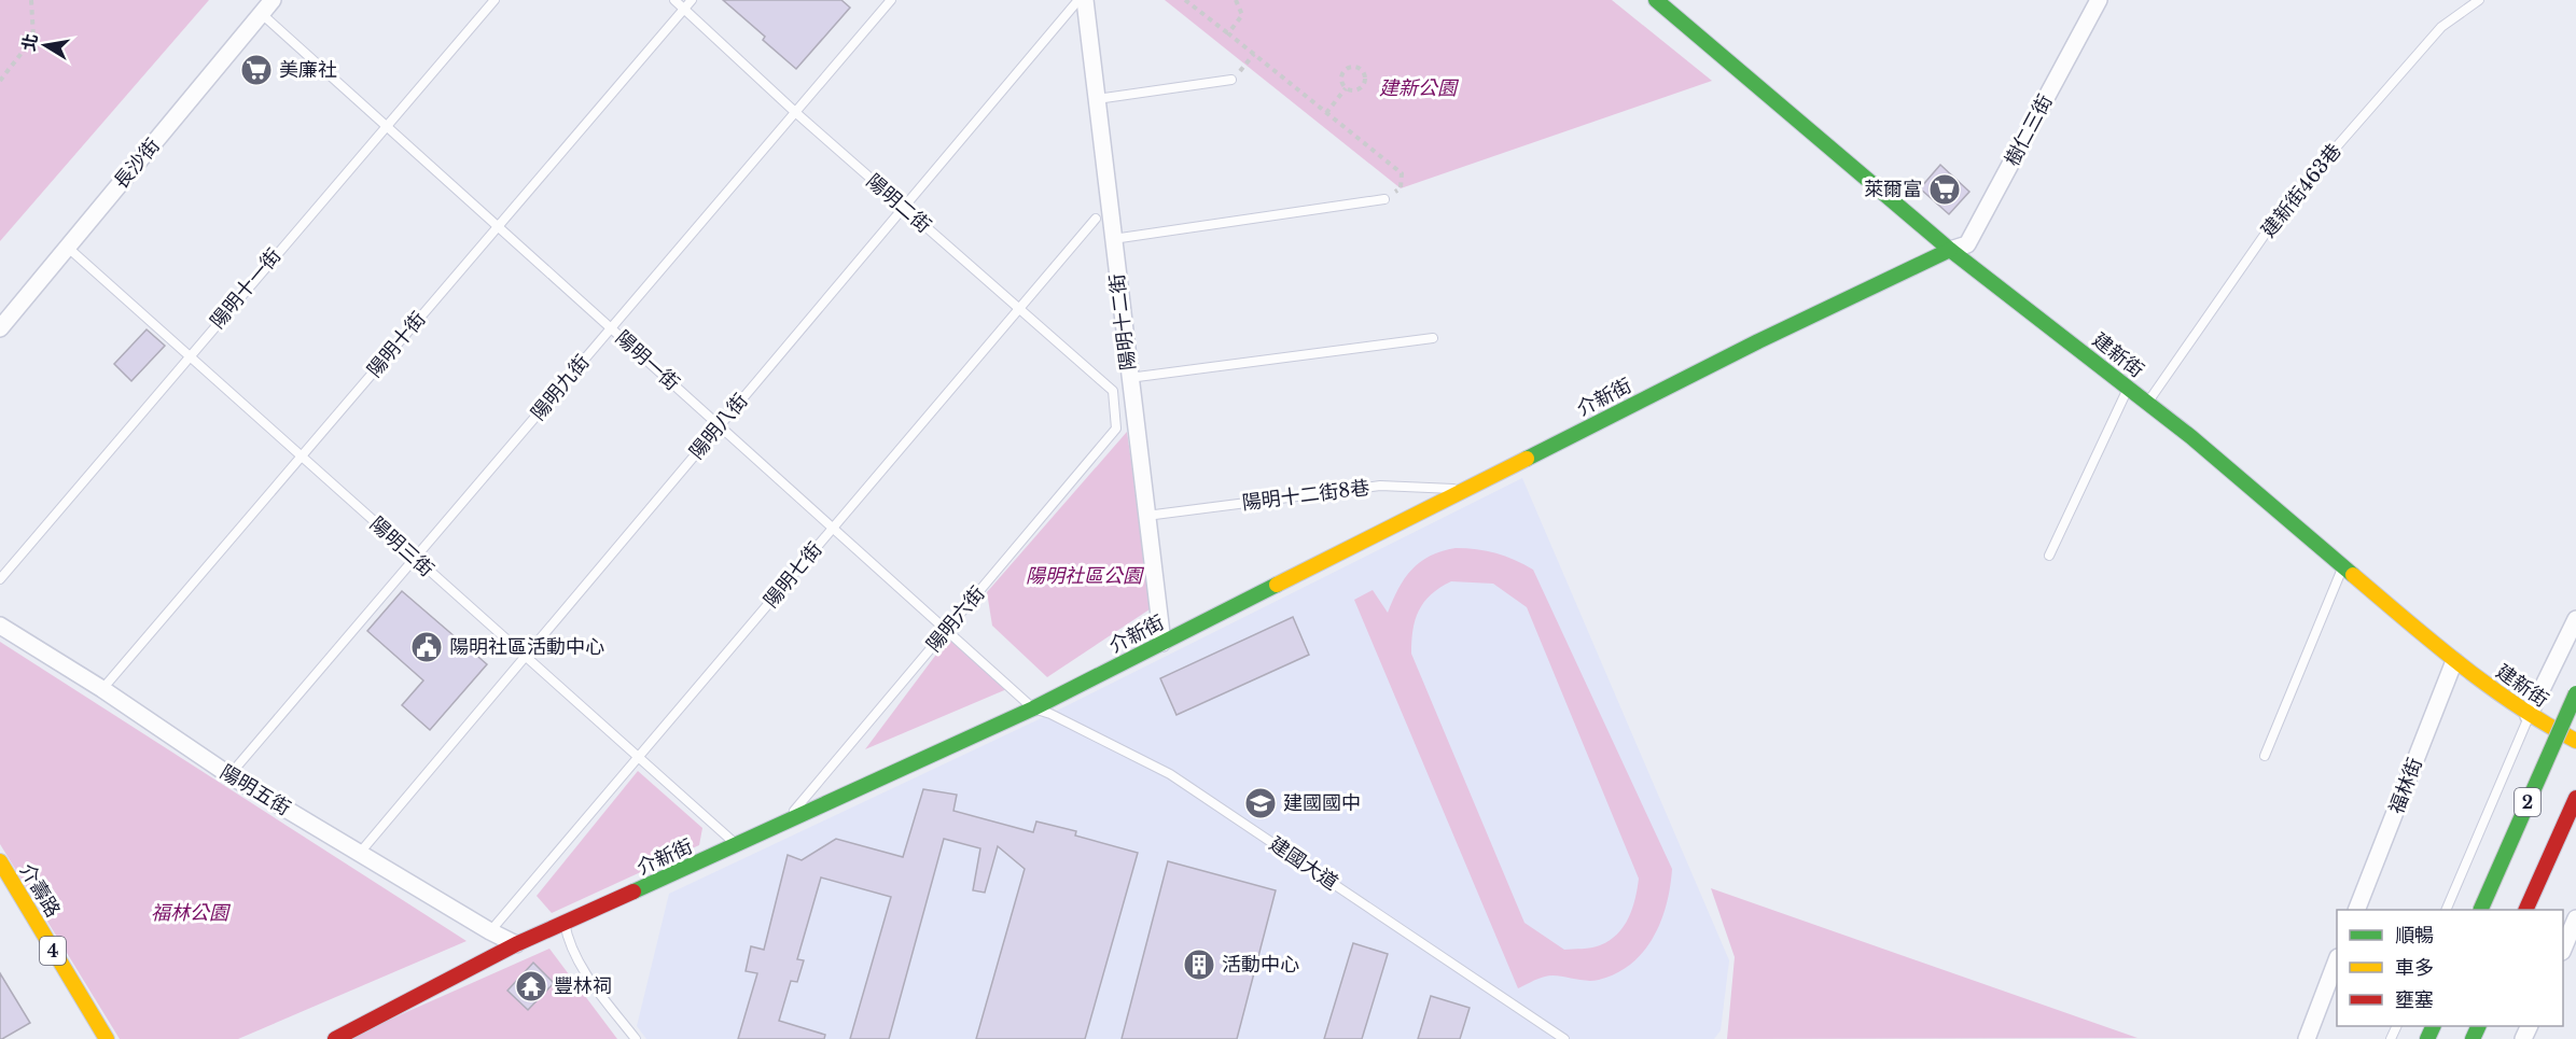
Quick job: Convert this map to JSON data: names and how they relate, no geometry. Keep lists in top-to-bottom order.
{
  "streets": {
    "main road": [
      "建新街",
      "介新街",
      "2",
      "介壽路",
      "4"
    ],
    "street": [
      "樹仁三街",
      "長沙街",
      "陽明十二街",
      "福林街",
      "陽明五街"
    ],
    "lane": [
      "建新街463巷",
      "陽明二街",
      "陽明十一街",
      "陽明十街",
      "陽明一街",
      "陽明九街",
      "陽明八街",
      "陽明十二街8巷",
      "陽明三街",
      "陽明七街",
      "陽明六街",
      "建國大道"
    ]
  },
  "crossings": [
    ["樹仁三街", "建新街"],
    ["樹仁三街", "介新街"],
    ["長沙街", "陽明一街"],
    ["長沙街", "陽明三街"],
    ["建新街463巷", "建新街"],
    ["陽明二街", "陽明十街"],
    ["陽明二街", "陽明九街"],
    ["陽明二街", "陽明八街"],
    ["陽明二街", "陽明七街"],
    ["陽明二街", "陽明六街"],
    ["陽明十一街", "陽明一街"],
    ["陽明十一街", "陽明三街"],
    ["陽明十二街", "介新街"],
    ["陽明十二街", "陽明十二街8巷"],
    ["陽明十街", "陽明一街"],
    ["陽明十街", "陽明三街"],
    ["陽明十街", "陽明五街"],
    ["建新街", "介新街"],
    ["建新街", "福林街"],
    ["陽明一街", "陽明九街"],
    ["陽明一街", "介新街"],
    ["陽明一街", "陽明八街"],
    ["陽明一街", "陽明七街"],
    ["陽明一街", "陽明六街"],
    ["陽明一街", "建國大道"],
    ["陽明九街", "陽明三街"],
    ["陽明九街", "陽明五街"],
    ["介新街", "陽明十二街8巷"],
    ["介新街", "陽明三街"],
    ["介新街", "陽明六街"],
    ["介新街", "陽明五街"],
    ["介新街", "建國大道"],
    ["陽明八街", "陽明三街"],
    ["陽明八街", "陽明五街"],
    ["陽明三街", "陽明七街"],
    ["陽明七街", "陽明五街"]
  ],
  "parks": ["建新公園", "陽明社區公園", "福林公園"],
  "places": {
    "supermarket": ["美廉社", "萊爾富"],
    "public building": ["陽明社區活動中心"],
    "school or university": ["建國國中"],
    "building": ["活動中心"],
    "temple": ["豐林祠"]
  },
  "legend": ["順暢", "車多", "壅塞"],
  "north": "left"
}
